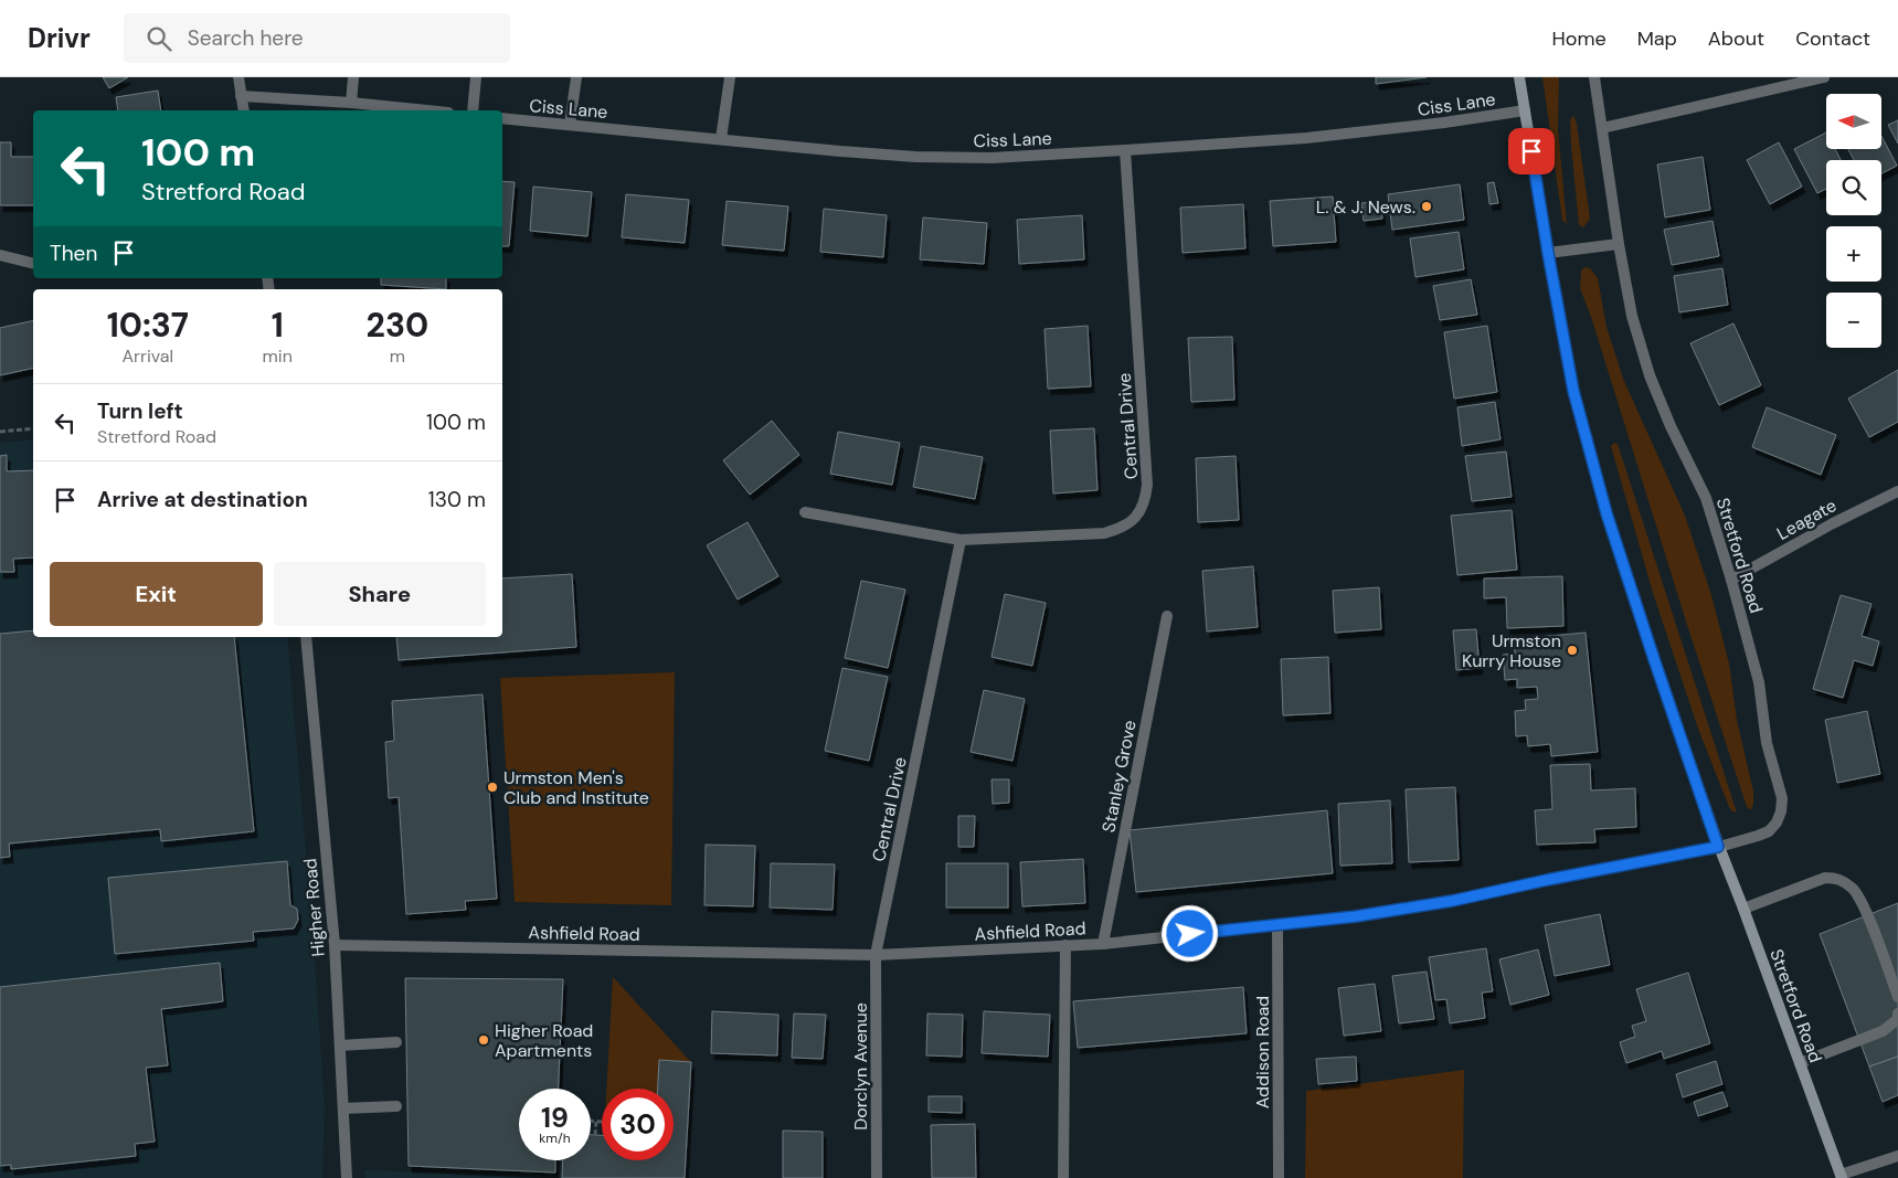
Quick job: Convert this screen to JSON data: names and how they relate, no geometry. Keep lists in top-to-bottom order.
{
  "streets": {
    "main road": ["Stretford Road"],
    "street": [
      "Ciss Lane",
      "Central Drive",
      "Leagate",
      "Stanley Grove",
      "Higher Road",
      "Ashfield Road",
      "Addison Road",
      "Dorclyn Avenue"
    ]
  },
  "crossings": [
    ["Ciss Lane", "Central Drive"],
    ["Ciss Lane", "Stretford Road"],
    ["Central Drive", "Ashfield Road"],
    ["Central Drive", "Dorclyn Avenue"],
    ["Leagate", "Stretford Road"],
    ["Stretford Road", "Ashfield Road"],
    ["Stanley Grove", "Ashfield Road"],
    ["Higher Road", "Ashfield Road"],
    ["Ashfield Road", "Addison Road"],
    ["Ashfield Road", "Dorclyn Avenue"]
  ],
  "places": [
    "L. & J. News.",
    "Urmston Kurry House",
    "Urmston Men's Club and Institute",
    "Higher Road Apartments"
  ],
  "north": "left",
  "page": {
    "header": "Drivr",
    "search": "Search here",
    "nav": [
      "Home",
      "Map",
      "About",
      "Contact"
    ],
    "map_buttons": ["+", "−"],
    "turn": ["100 m", "Stretford Road"],
    "then": "Then",
    "eta": [
      "10:37",
      "Arrival",
      "1",
      "min",
      "230",
      "m"
    ],
    "list": [
      {
        "name": "Turn left",
        "note": "Stretford Road",
        "value": "100 m"
      },
      {
        "name": "Arrive at destination",
        "value": "130 m"
      }
    ],
    "buttons": ["Exit", "Share"],
    "speed": "19 km/h",
    "limit": "30"
  }
}
